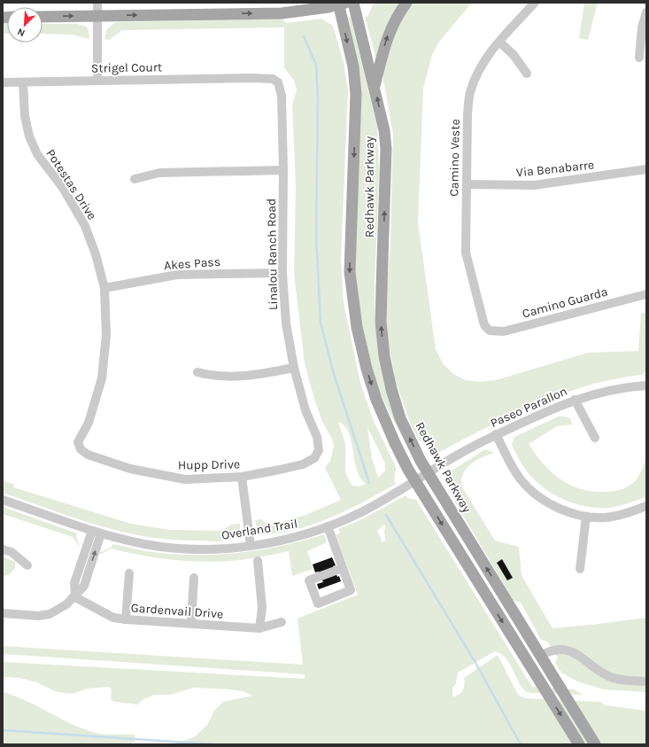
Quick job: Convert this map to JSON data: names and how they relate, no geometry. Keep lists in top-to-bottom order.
{
  "streets": {
    "main road": ["Redhawk Parkway"],
    "street": [
      "Strigel Court",
      "Camino Veste",
      "Via Benabarre",
      "Potestas Drive",
      "Linalou Ranch Road",
      "Akes Pass",
      "Camino Guarda",
      "Paseo Parallon",
      "Hupp Drive",
      "Overland Trail",
      "Gardenvail Drive"
    ]
  },
  "crossings": [
    ["Strigel Court", "Potestas Drive"],
    ["Strigel Court", "Linalou Ranch Road"],
    ["Camino Veste", "Via Benabarre"],
    ["Camino Veste", "Camino Guarda"],
    ["Potestas Drive", "Akes Pass"],
    ["Potestas Drive", "Hupp Drive"],
    ["Redhawk Parkway", "Paseo Parallon"],
    ["Redhawk Parkway", "Overland Trail"],
    ["Linalou Ranch Road", "Akes Pass"],
    ["Linalou Ranch Road", "Hupp Drive"],
    ["Paseo Parallon", "Overland Trail"]
  ],
  "north": "bottom left"
}
